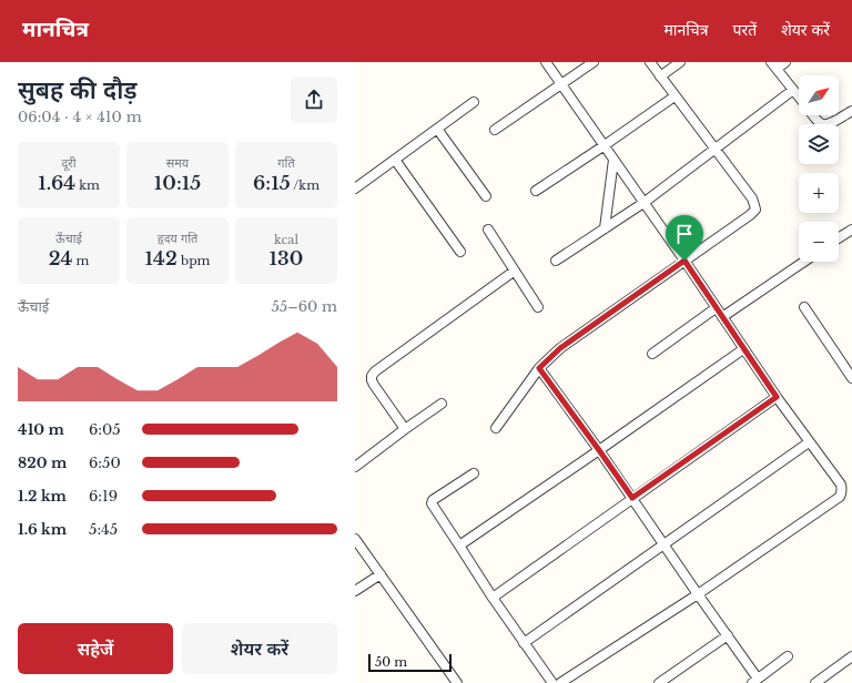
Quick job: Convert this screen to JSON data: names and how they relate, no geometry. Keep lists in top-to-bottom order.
{
  "scale_bar": "50 m",
  "north": "top right",
  "page": {
    "header": "मानचित्र",
    "nav": ["मानचित्र", "परतें", "शेयर करें"],
    "heading": ["सुबह की दौड़", "06:04 · 4 × 410 m"],
    "map_buttons": ["+", "−"],
    "stats": [
      ["दूरी", "1.64 km"],
      ["समय", "10:15"],
      ["गति", "6:15 /km"],
      ["ऊँचाई", "24 m"],
      ["हृदय गति", "142 bpm"],
      ["kcal", "130"]
    ],
    "chart": ["ऊँचाई", "55–60 m"],
    "list": [
      {
        "name": "410 m",
        "note": "6:05"
      },
      {
        "name": "820 m",
        "note": "6:50"
      },
      {
        "name": "1.2 km",
        "note": "6:19"
      },
      {
        "name": "1.6 km",
        "note": "5:45"
      }
    ],
    "buttons": ["सहेजें", "शेयर करें"],
    "scale": "50 m"
  }
}
